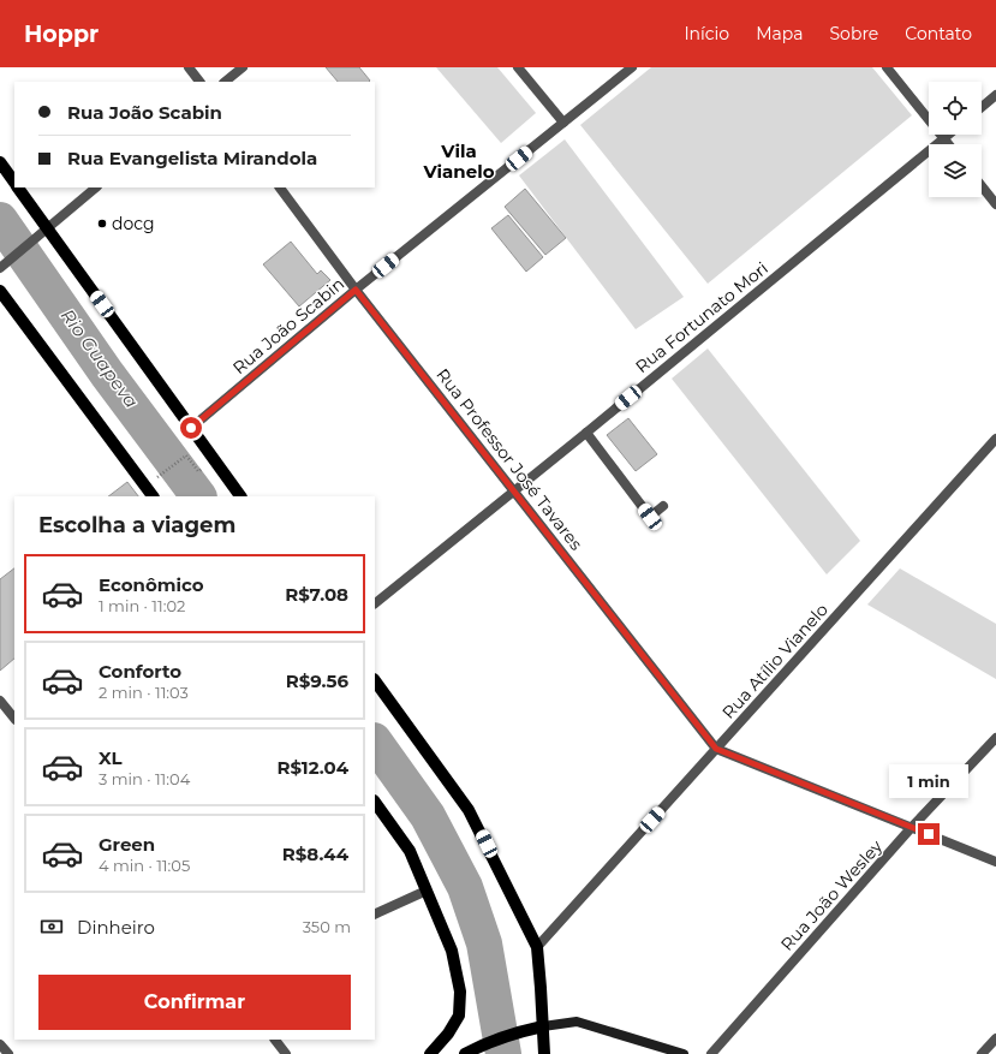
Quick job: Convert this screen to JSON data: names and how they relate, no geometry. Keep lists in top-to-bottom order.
{
  "streets": {
    "street": [
      "Rua Fortunato Mori",
      "Rua João Scabin",
      "Rua Professor José Tavares",
      "Rua Atílio Vianelo",
      "Rua João Wesley"
    ]
  },
  "crossings": [
    ["Rua Fortunato Mori", "Rua Professor José Tavares"],
    ["Rua João Scabin", "Rua Professor José Tavares"],
    ["Rua Professor José Tavares", "Rua Atílio Vianelo"]
  ],
  "districts": ["Vila Vianelo"],
  "water": ["Rio Guapeva"],
  "places": ["docg"],
  "page": {
    "header": "Hoppr",
    "nav": [
      "Início",
      "Mapa",
      "Sobre",
      "Contato"
    ],
    "banner": ["Rua João Scabin", "Rua Evangelista Mirandola"],
    "heading": "Escolha a viagem",
    "list": [
      {
        "name": "Econômico",
        "note": "1 min · 11:02",
        "value": "R$7.08"
      },
      {
        "name": "Conforto",
        "note": "2 min · 11:03",
        "value": "R$9.56"
      },
      {
        "name": "XL",
        "note": "3 min · 11:04",
        "value": "R$12.04"
      },
      {
        "name": "Green",
        "note": "4 min · 11:05",
        "value": "R$8.44"
      }
    ],
    "bubble": "1 min",
    "pay": ["Dinheiro", "350 m"],
    "buttons": "Confirmar"
  }
}
